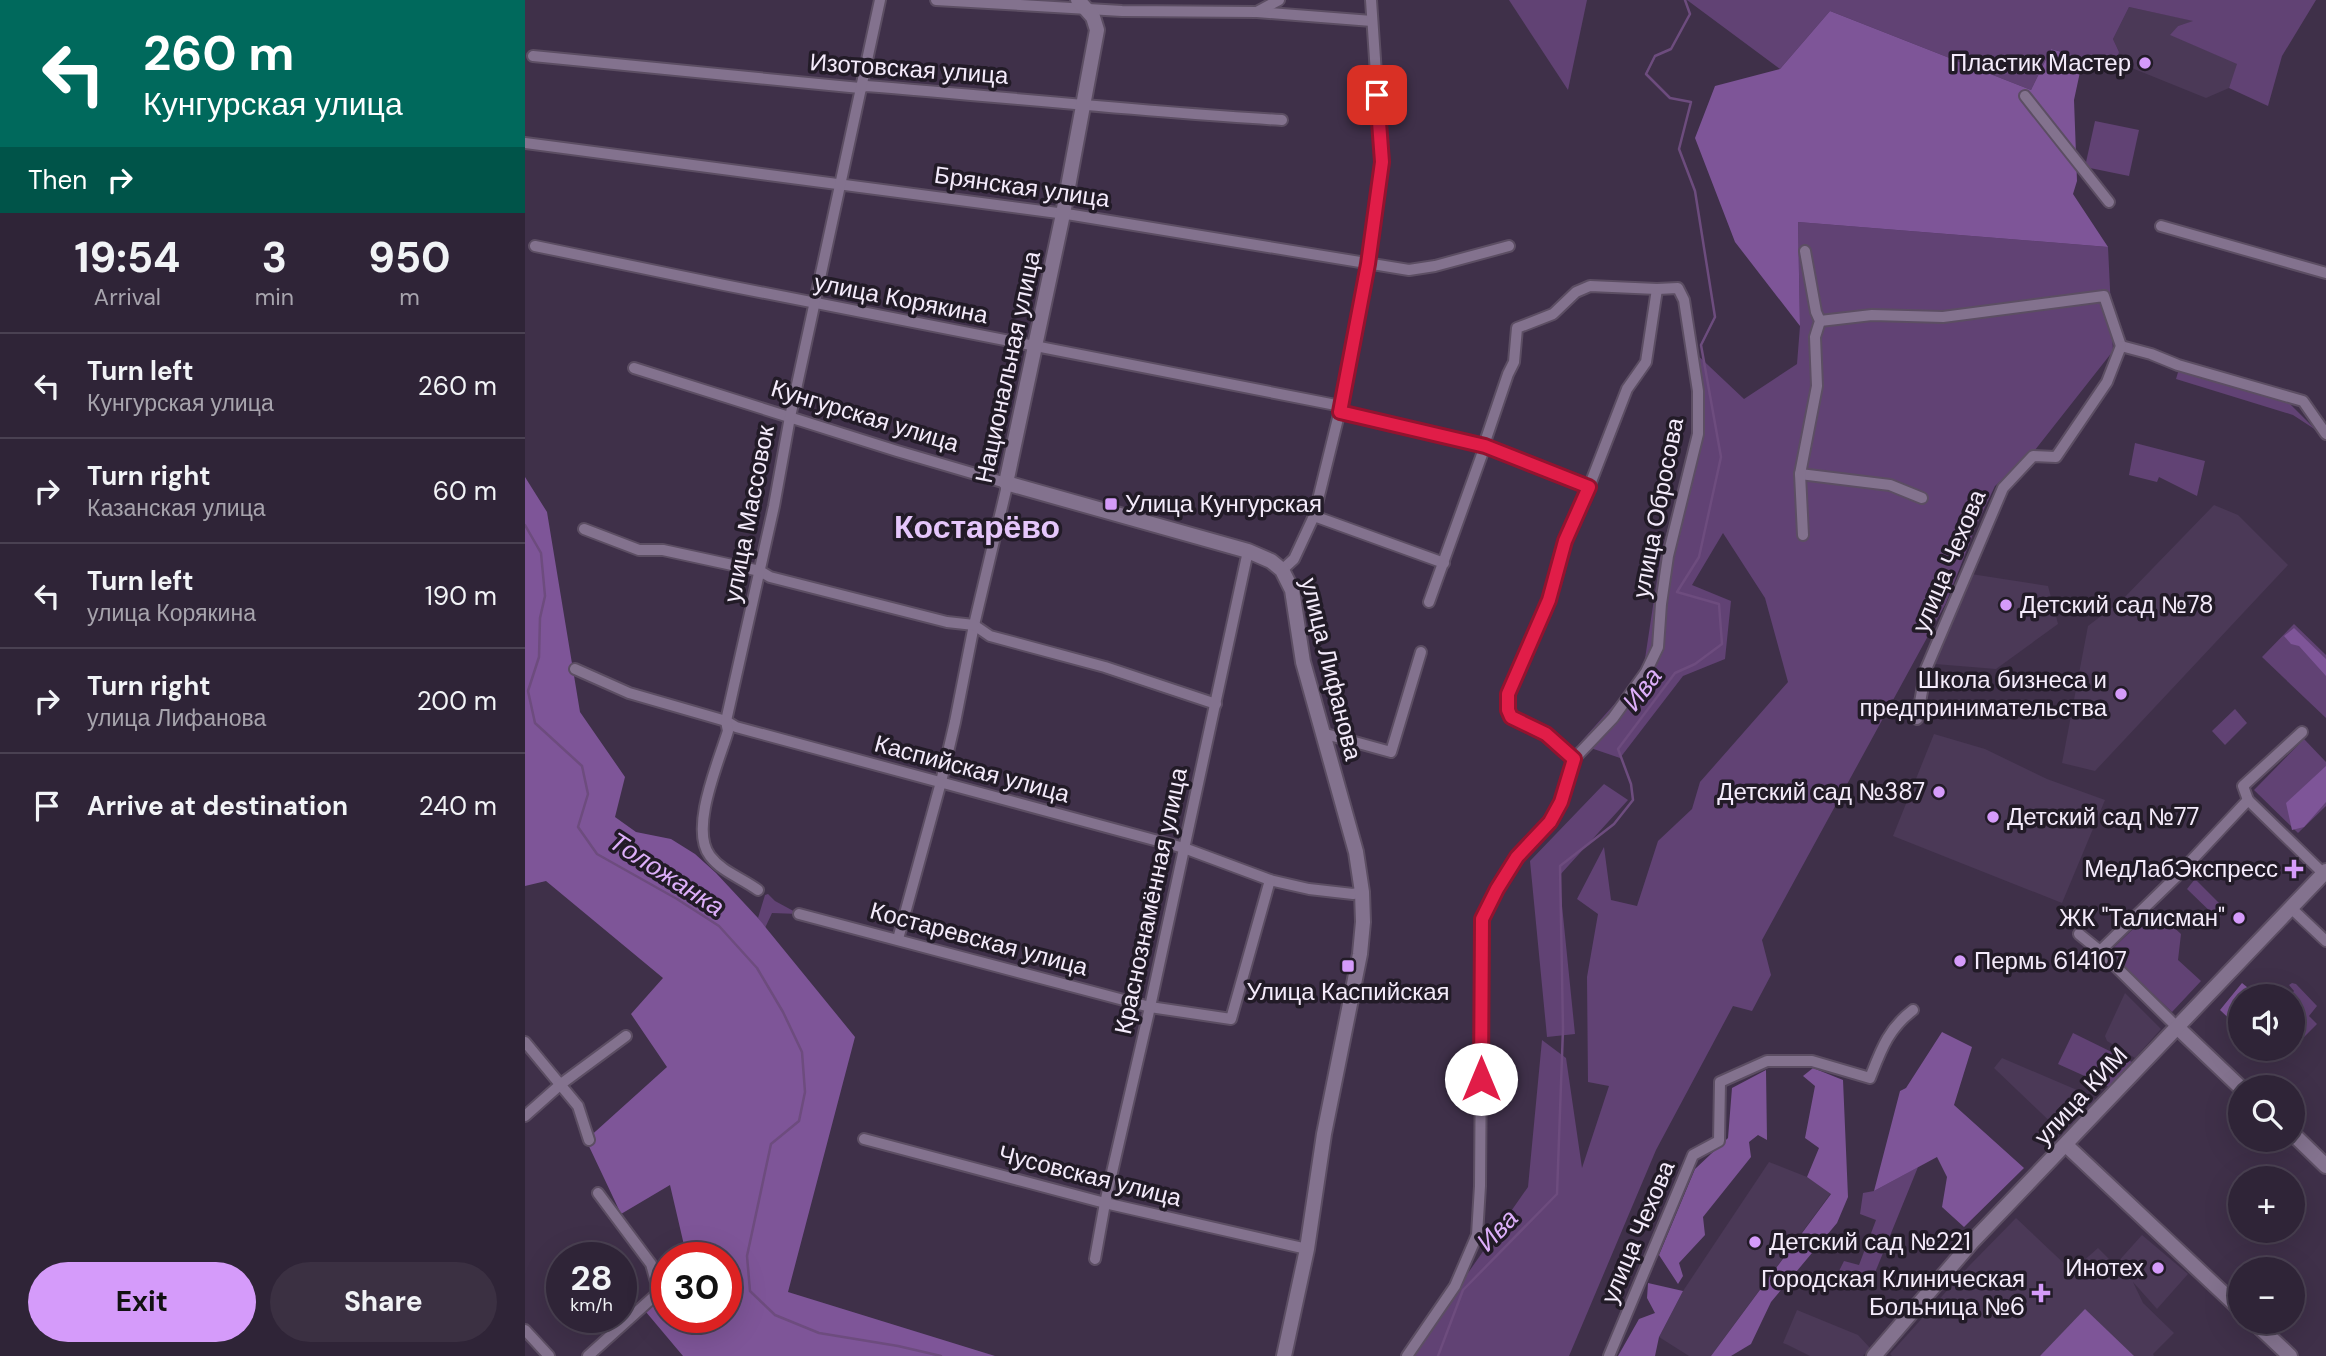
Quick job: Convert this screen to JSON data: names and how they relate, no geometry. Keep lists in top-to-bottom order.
{
  "streets": {
    "street": [
      "Изотовская улица",
      "Брянская улица",
      "улица Корякина",
      "Национальная улица",
      "Кунгурская улица",
      "улица Обросова",
      "улица Массовок",
      "улица Чехова",
      "улица Лифанова",
      "Каспийская улица",
      "Краснознамённая улица",
      "Костаревская улица",
      "улица КИМ",
      "Чусовская улица"
    ]
  },
  "crossings": [
    ["Изотовская улица", "Национальная улица"],
    ["Изотовская улица", "улица Массовок"],
    ["Брянская улица", "Национальная улица"],
    ["Брянская улица", "улица Массовок"],
    ["Брянская улица", "улица Лифанова"],
    ["улица Корякина", "Национальная улица"],
    ["улица Корякина", "улица Массовок"],
    ["улица Корякина", "улица Лифанова"],
    ["Национальная улица", "Кунгурская улица"],
    ["Национальная улица", "Каспийская улица"],
    ["Национальная улица", "Костаревская улица"],
    ["Кунгурская улица", "улица Массовок"],
    ["Кунгурская улица", "улица Лифанова"],
    ["Кунгурская улица", "Краснознамённая улица"],
    ["улица Массовок", "Каспийская улица"],
    ["улица Лифанова", "Каспийская улица"],
    ["улица Лифанова", "Чусовская улица"],
    ["Каспийская улица", "Краснознамённая улица"],
    ["Каспийская улица", "Костаревская улица"],
    ["Краснознамённая улица", "Костаревская улица"],
    ["Краснознамённая улица", "Чусовская улица"]
  ],
  "districts": ["Костарёво"],
  "water": ["Ива", "Толожанка"],
  "places": {
    "other": [
      "Пластик Мастер",
      "Детский сад №78",
      "Школа бизнеса и предпринимательства",
      "Детский сад №387",
      "Детский сад №77",
      "ЖК \"Талисман\"",
      "Пермь 614107",
      "Детский сад №221",
      "Инотех"
    ],
    "transit": ["Улица Кунгурская", "Улица Каспийская"],
    "health": ["МедЛабЭкспресс", "Городская Клиническая Больница №6"]
  },
  "page": {
    "turn": ["260 m", "Кунгурская улица"],
    "then": "Then",
    "eta": [
      "19:54",
      "Arrival",
      "3",
      "min",
      "950",
      "m"
    ],
    "list": [
      {
        "name": "Turn left",
        "note": "Кунгурская улица",
        "value": "260 m"
      },
      {
        "name": "Turn right",
        "note": "Казанская улица",
        "value": "60 m"
      },
      {
        "name": "Turn left",
        "note": "улица Корякина",
        "value": "190 m"
      },
      {
        "name": "Turn right",
        "note": "улица Лифанова",
        "value": "200 m"
      },
      {
        "name": "Arrive at destination",
        "value": "240 m"
      }
    ],
    "map_buttons": ["+", "−"],
    "speed": "28 km/h",
    "limit": "30",
    "buttons": ["Exit", "Share"]
  }
}
